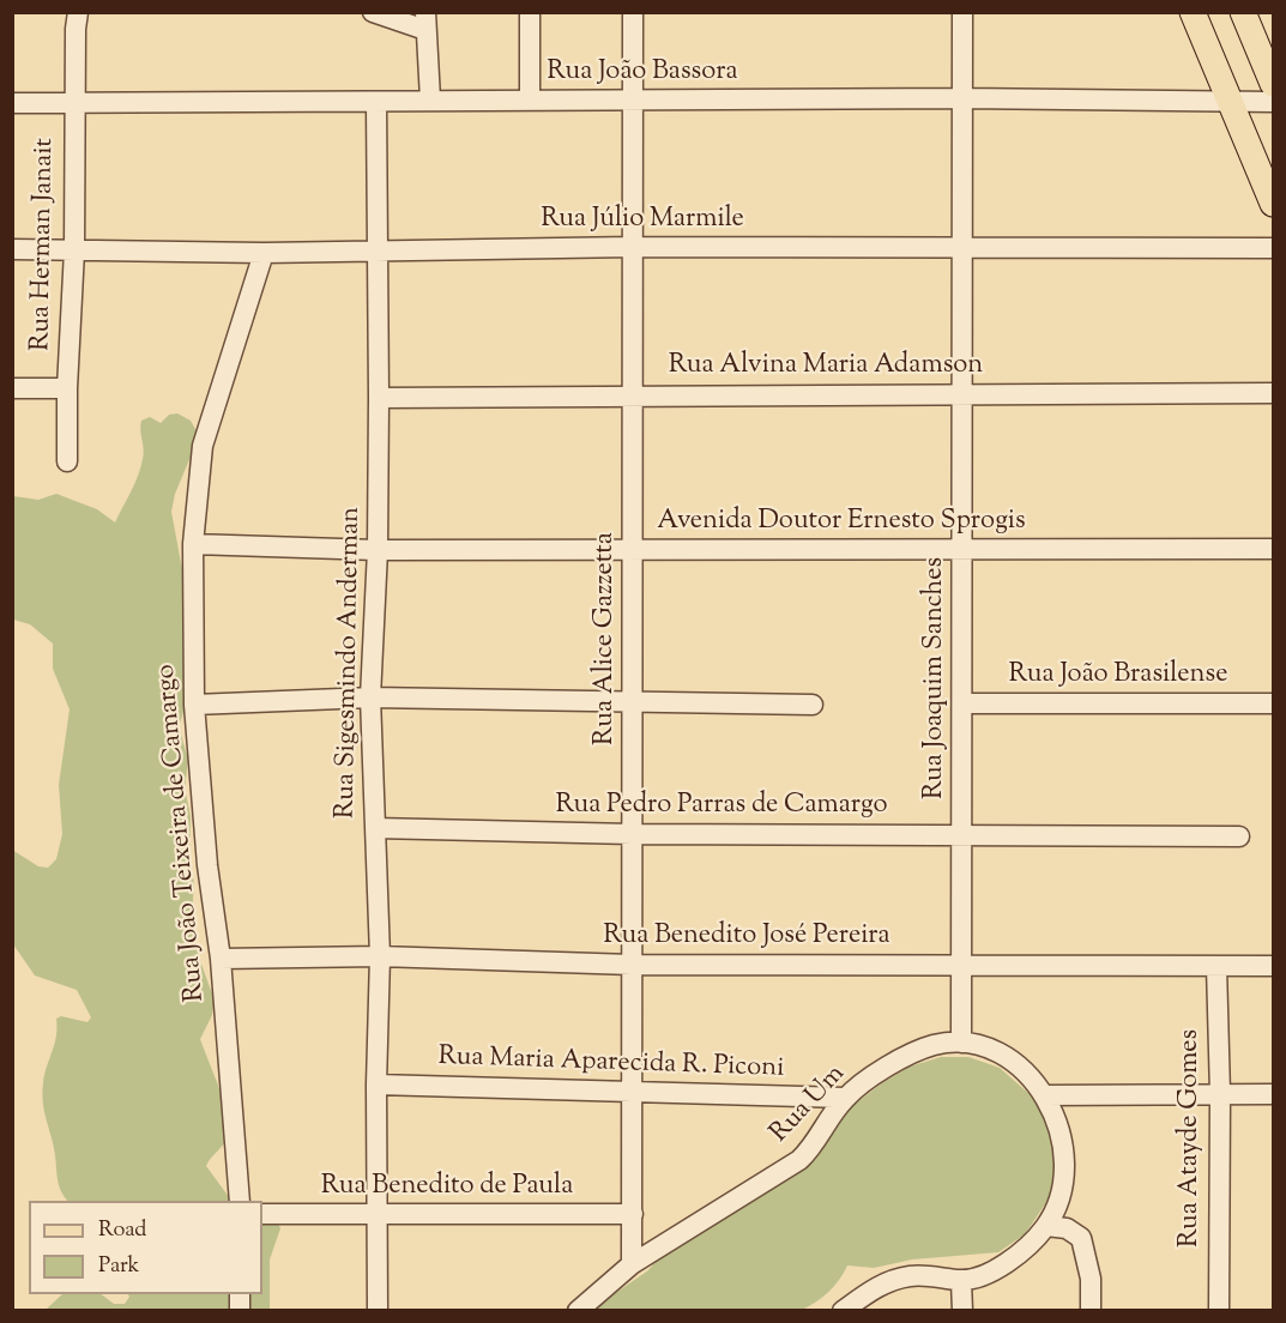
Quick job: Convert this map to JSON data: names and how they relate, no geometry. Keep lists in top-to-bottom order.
{
  "streets": {
    "street": [
      "Rua João Bassora",
      "Rua Júlio Marmile",
      "Rua Herman Janait",
      "Rua Alvina Maria Adamson",
      "Avenida Doutor Ernesto Sprogis",
      "Rua Alice Gazzetta",
      "Rua Sigesmindo Anderman",
      "Rua João Brasilense",
      "Rua Joaquim Sanches",
      "Rua Pedro Parras de Camargo",
      "Rua João Teixeira de Camargo",
      "Rua Benedito José Pereira",
      "Rua Maria Aparecida R. Piconi",
      "Rua Um",
      "Rua Atayde Gomes",
      "Rua Benedito de Paula"
    ]
  },
  "crossings": [
    ["Rua João Bassora", "Rua Herman Janait"],
    ["Rua João Bassora", "Rua Alice Gazzetta"],
    ["Rua João Bassora", "Rua Sigesmindo Anderman"],
    ["Rua João Bassora", "Rua Joaquim Sanches"],
    ["Rua Júlio Marmile", "Rua Herman Janait"],
    ["Rua Júlio Marmile", "Rua Alice Gazzetta"],
    ["Rua Júlio Marmile", "Rua Sigesmindo Anderman"],
    ["Rua Júlio Marmile", "Rua Joaquim Sanches"],
    ["Rua Júlio Marmile", "Rua João Teixeira de Camargo"],
    ["Rua Alvina Maria Adamson", "Rua Alice Gazzetta"],
    ["Rua Alvina Maria Adamson", "Rua Sigesmindo Anderman"],
    ["Rua Alvina Maria Adamson", "Rua Joaquim Sanches"],
    ["Avenida Doutor Ernesto Sprogis", "Rua Alice Gazzetta"],
    ["Avenida Doutor Ernesto Sprogis", "Rua Sigesmindo Anderman"],
    ["Avenida Doutor Ernesto Sprogis", "Rua Joaquim Sanches"],
    ["Avenida Doutor Ernesto Sprogis", "Rua João Teixeira de Camargo"],
    ["Rua Alice Gazzetta", "Rua Pedro Parras de Camargo"],
    ["Rua Alice Gazzetta", "Rua Benedito José Pereira"],
    ["Rua Alice Gazzetta", "Rua Maria Aparecida R. Piconi"],
    ["Rua Alice Gazzetta", "Rua Um"],
    ["Rua Alice Gazzetta", "Rua Benedito de Paula"],
    ["Rua Sigesmindo Anderman", "Rua Pedro Parras de Camargo"],
    ["Rua Sigesmindo Anderman", "Rua Benedito José Pereira"],
    ["Rua Sigesmindo Anderman", "Rua Maria Aparecida R. Piconi"],
    ["Rua Sigesmindo Anderman", "Rua Benedito de Paula"],
    ["Rua João Brasilense", "Rua Joaquim Sanches"],
    ["Rua Joaquim Sanches", "Rua Pedro Parras de Camargo"],
    ["Rua Joaquim Sanches", "Rua Benedito José Pereira"],
    ["Rua Joaquim Sanches", "Rua Um"],
    ["Rua João Teixeira de Camargo", "Rua Benedito José Pereira"],
    ["Rua Benedito José Pereira", "Rua Atayde Gomes"],
    ["Rua Maria Aparecida R. Piconi", "Rua Um"]
  ],
  "legend": ["Road", "Park"]
}
